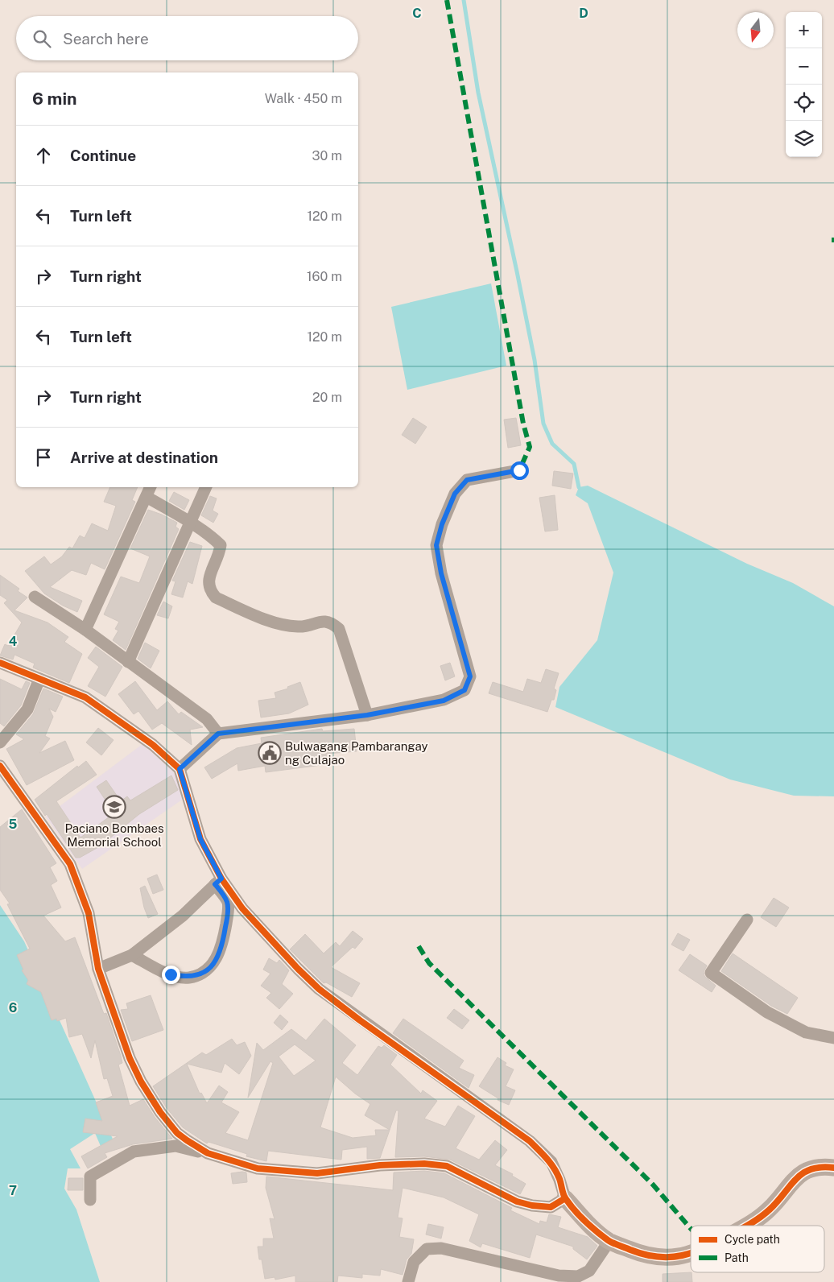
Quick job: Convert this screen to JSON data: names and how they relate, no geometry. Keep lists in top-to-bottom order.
{
  "places": {
    "public building": ["Bulwagang Pambarangay ng Culajao"],
    "school or university": ["Paciano Bombaes Memorial School"]
  },
  "legend": ["Cycle path", "Path"],
  "north": "bottom",
  "page": {
    "map_buttons": ["+", "−"],
    "search": "Search here",
    "heading": ["6 min", "Walk · 450 m"],
    "list": [
      ["Continue", "30 m"],
      ["Turn left", "120 m"],
      ["Turn right", "160 m"],
      ["Turn left", "120 m"],
      ["Turn right", "20 m"],
      "Arrive at destination"
    ]
  },
  "grid": {
    "columns": ["C", "D"],
    "rows": [
      "4",
      "5",
      "6",
      "7"
    ]
  }
}
